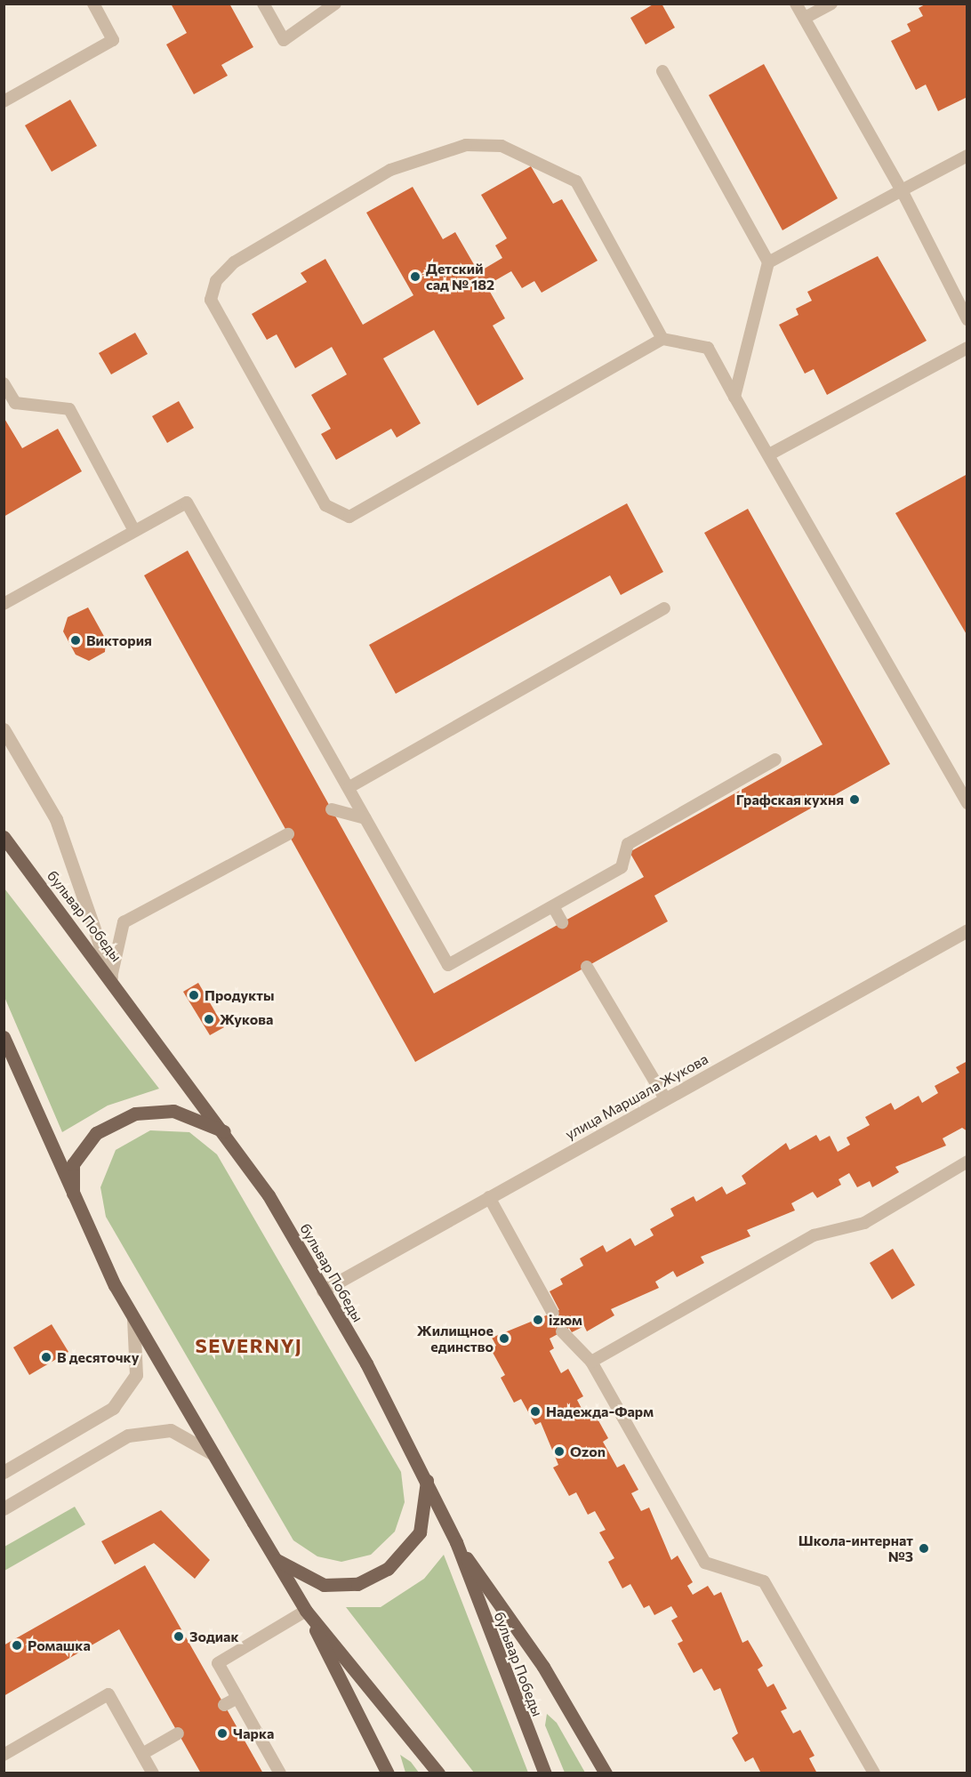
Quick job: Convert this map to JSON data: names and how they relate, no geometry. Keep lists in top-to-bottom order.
{
  "streets": {
    "main road": ["бульвар Победы"],
    "street": ["улица Маршала Жукова"]
  },
  "crossings": [
    ["бульвар Победы", "улица Маршала Жукова"]
  ],
  "districts": ["SEVERNYJ"],
  "places": [
    "Детский сад № 182",
    "Виктория",
    "Графская кухня",
    "Продукты",
    "Жукова",
    "izюм",
    "Жилищное единство",
    "В десяточку",
    "Надежда-Фарм",
    "Ozon",
    "Школа-интернат №3",
    "Зодиак",
    "Ромашка",
    "Чарка"
  ]
}
